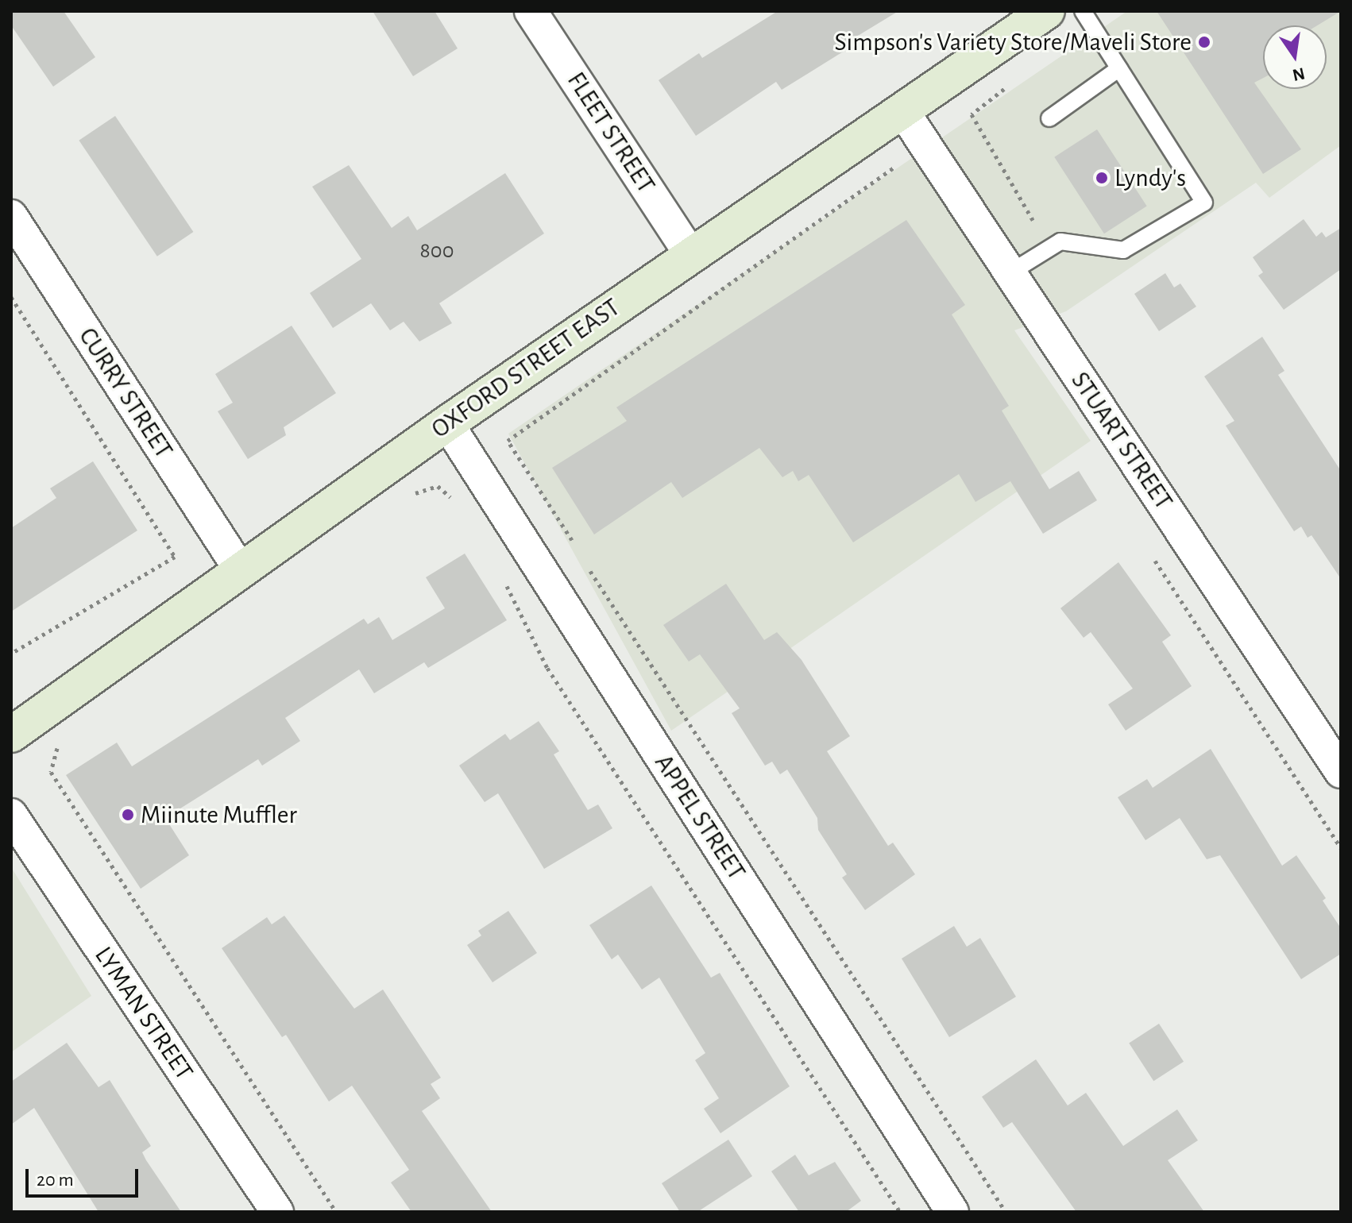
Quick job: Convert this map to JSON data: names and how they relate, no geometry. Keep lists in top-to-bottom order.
{
  "streets": {
    "main road": ["OXFORD STREET EAST"],
    "street": [
      "FLEET STREET",
      "CURRY STREET",
      "STUART STREET",
      "APPEL STREET",
      "LYMAN STREET"
    ]
  },
  "crossings": [
    ["FLEET STREET", "OXFORD STREET EAST"],
    ["OXFORD STREET EAST", "CURRY STREET"],
    ["OXFORD STREET EAST", "STUART STREET"],
    ["OXFORD STREET EAST", "APPEL STREET"]
  ],
  "places": ["Simpson's Variety Store/Maveli Store", "Lyndy's", "Miinute Muffler"],
  "house_numbers": ["800"],
  "scale_bar": "20 m",
  "north": "bottom"
}
